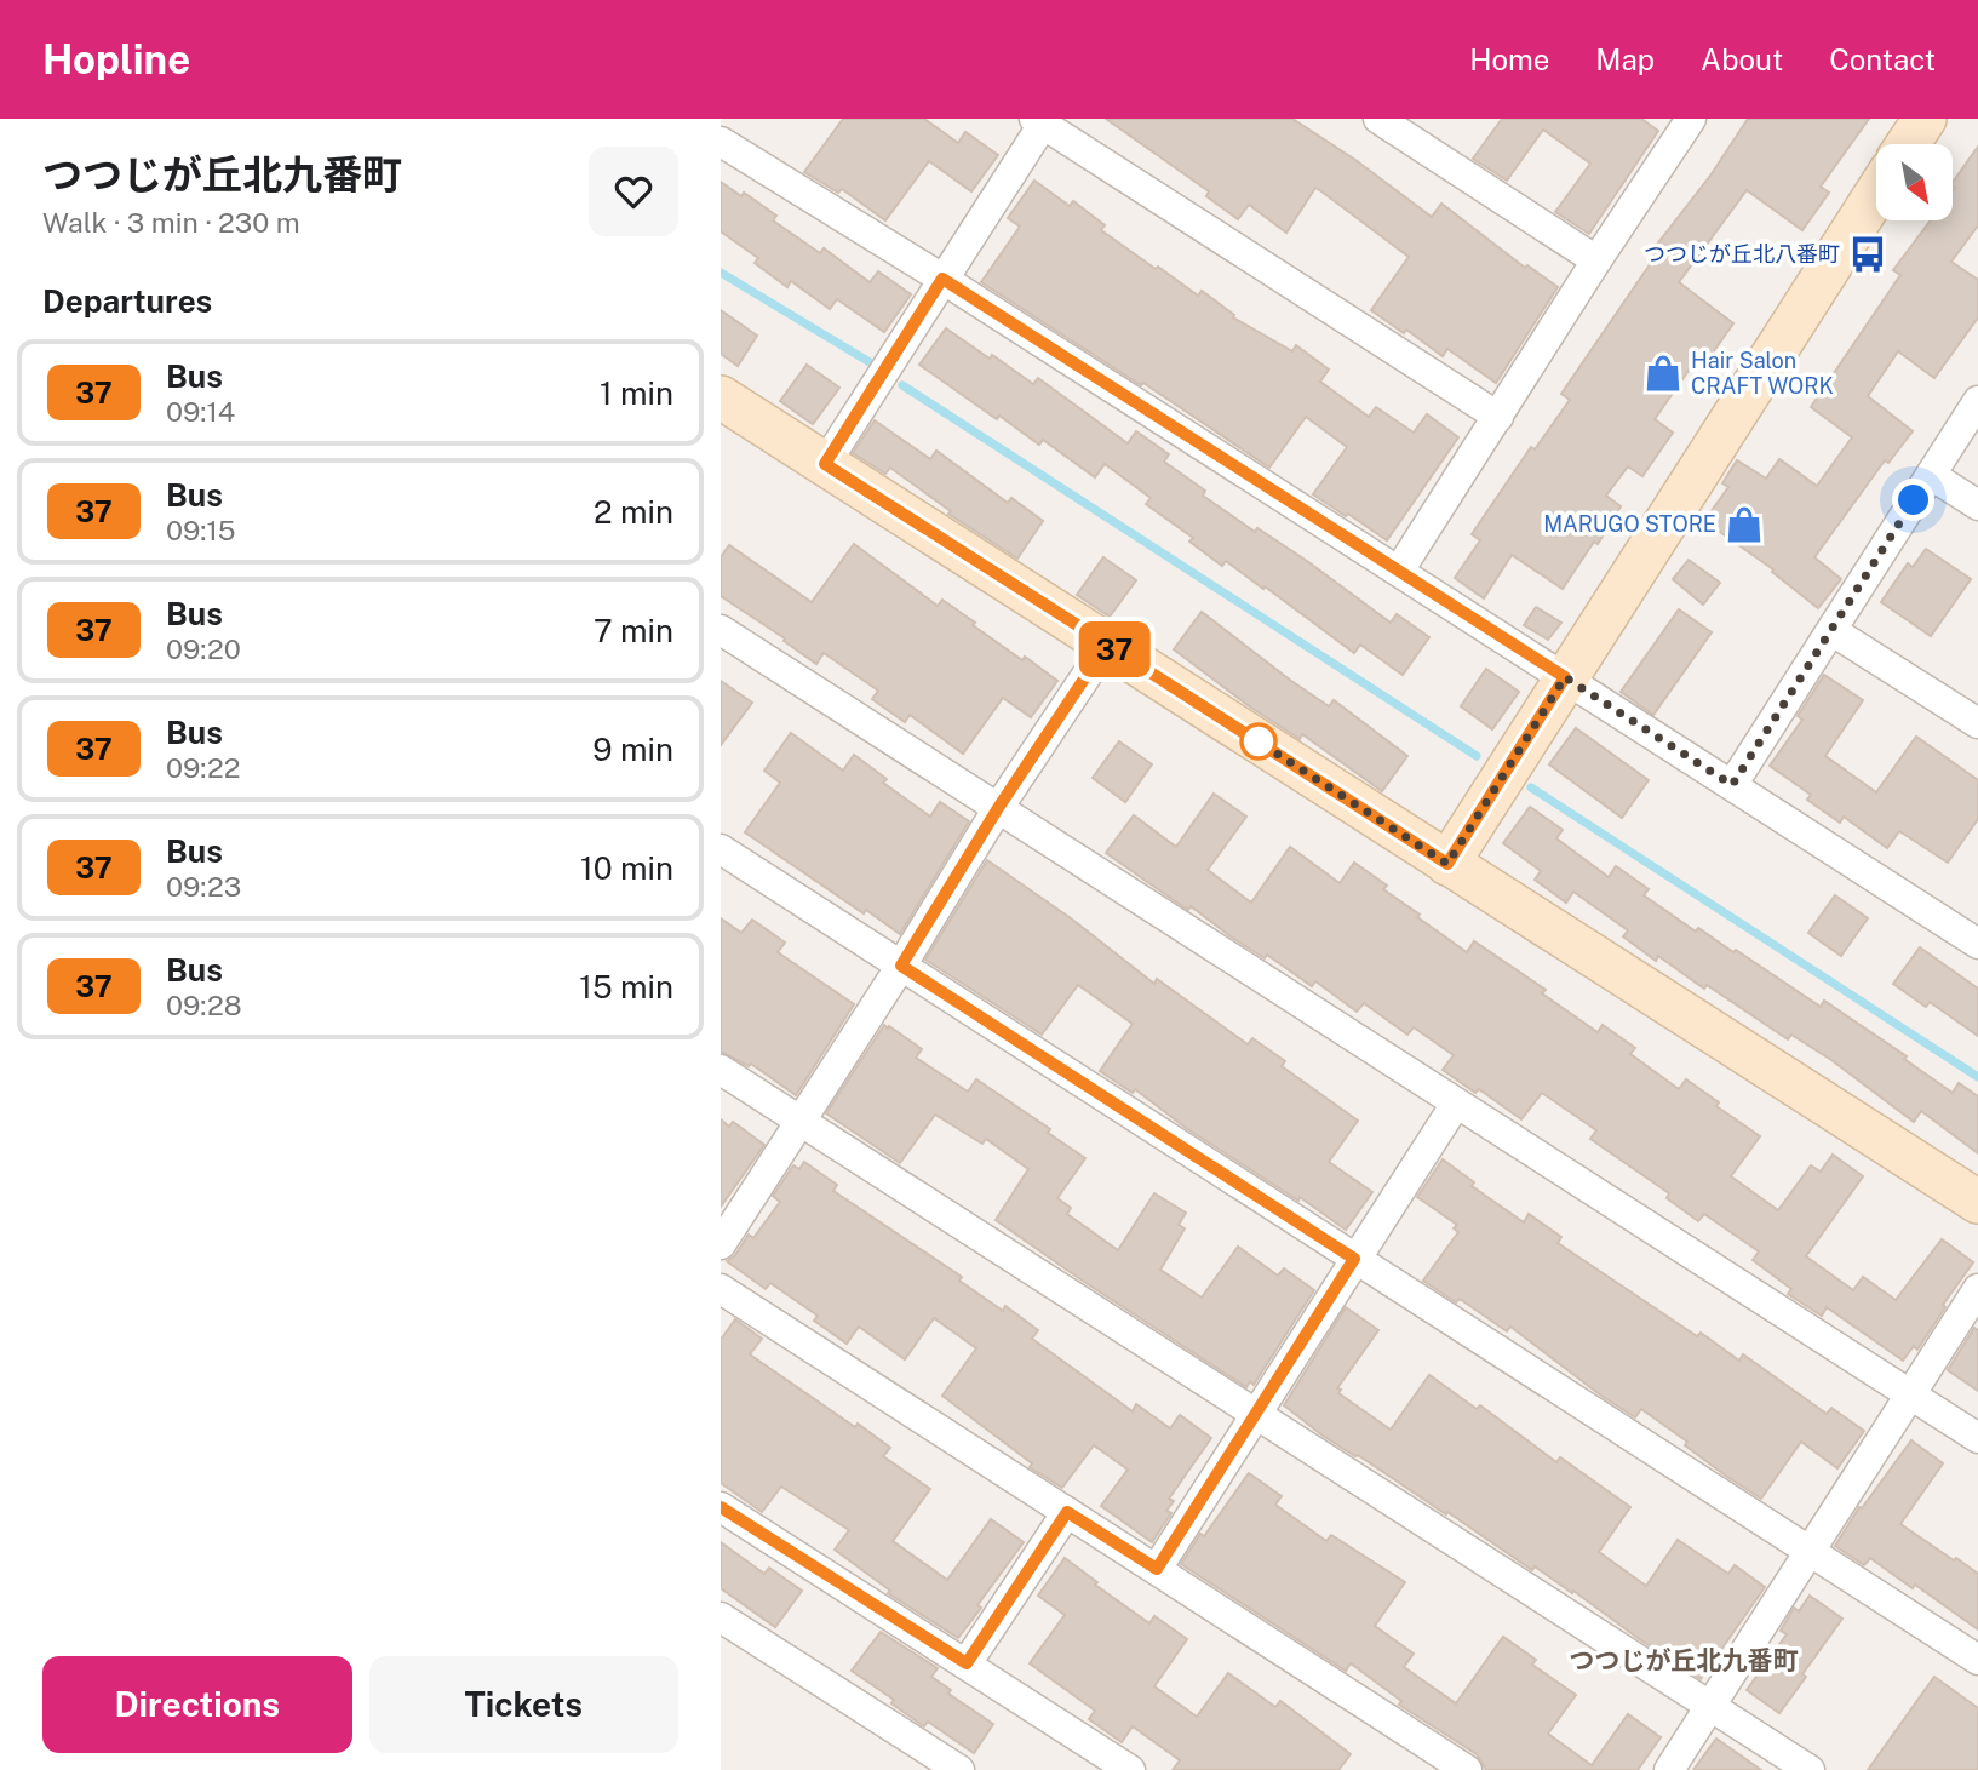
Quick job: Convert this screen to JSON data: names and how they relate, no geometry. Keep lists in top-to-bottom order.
{
  "districts": ["つつじが丘北九番町"],
  "places": {
    "bus stop": ["つつじが丘北八番町"],
    "shop": ["Hair Salon CRAFT WORK", "MARUGO STORE"]
  },
  "lines": ["bus line 37"],
  "north": "bottom right",
  "page": {
    "header": "Hopline",
    "nav": [
      "Home",
      "Map",
      "About",
      "Contact"
    ],
    "heading": [
      ["つつじが丘北九番町", "Walk · 3 min · 230 m"],
      "Departures"
    ],
    "on_map": "37",
    "list": [
      {
        "mark": "37",
        "name": "Bus",
        "note": "09:14",
        "value": "1 min"
      },
      {
        "mark": "37",
        "name": "Bus",
        "note": "09:15",
        "value": "2 min"
      },
      {
        "mark": "37",
        "name": "Bus",
        "note": "09:20",
        "value": "7 min"
      },
      {
        "mark": "37",
        "name": "Bus",
        "note": "09:22",
        "value": "9 min"
      },
      {
        "mark": "37",
        "name": "Bus",
        "note": "09:23",
        "value": "10 min"
      },
      {
        "mark": "37",
        "name": "Bus",
        "note": "09:28",
        "value": "15 min"
      }
    ],
    "buttons": ["Directions", "Tickets"]
  }
}
